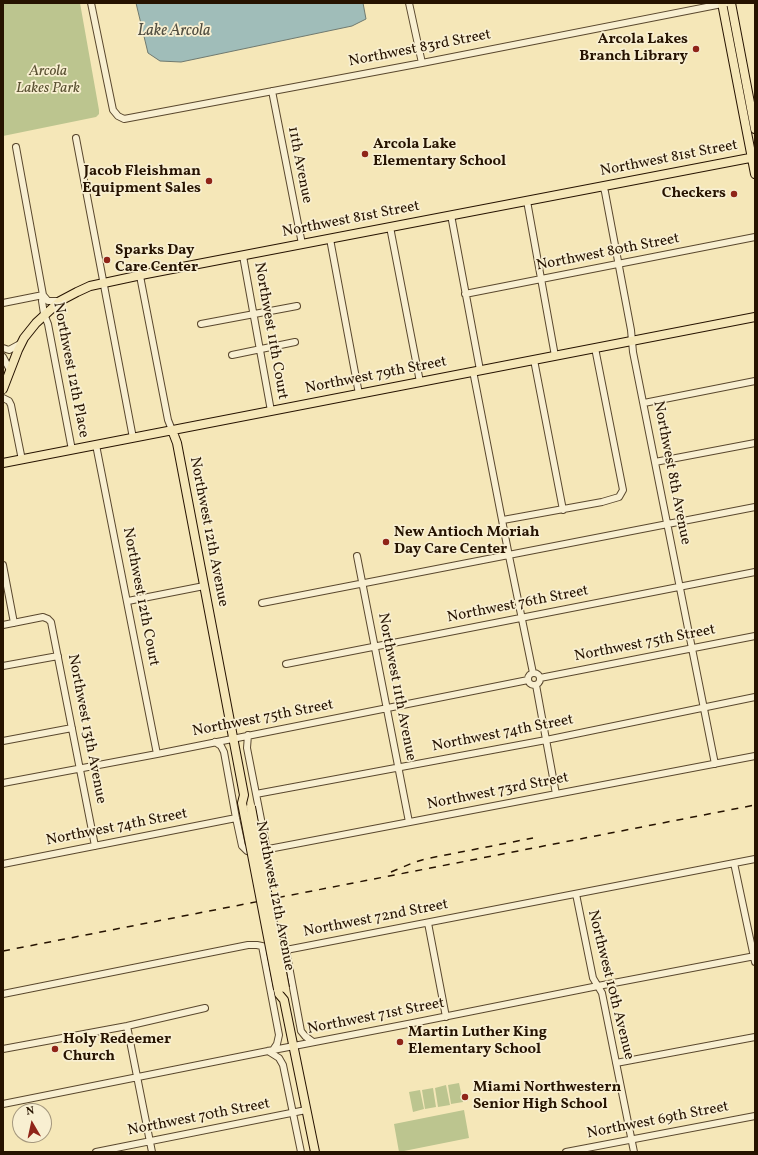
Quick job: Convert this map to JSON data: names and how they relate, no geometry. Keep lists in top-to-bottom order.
{
  "streets": {
    "main road": ["Northwest 81st Street", "Northwest 79th Street", "Northwest 12th Avenue"],
    "street": [
      "Northwest 83rd Street",
      "11th Avenue",
      "Northwest 80th Street",
      "Northwest 11th Court",
      "Northwest 12th Place",
      "Northwest 8th Avenue",
      "Northwest 12th Court",
      "Northwest 76th Street",
      "Northwest 75th Street",
      "Northwest 11th Avenue",
      "Northwest 13th Avenue",
      "Northwest 74th Street",
      "Northwest 73rd Street",
      "Northwest 72nd Street",
      "Northwest 10th Avenue",
      "Northwest 71st Street",
      "Northwest 70th Street",
      "Northwest 69th Street"
    ]
  },
  "crossings": [
    ["Northwest 83rd Street", "11th Avenue"],
    ["Northwest 81st Street", "11th Avenue"],
    ["Northwest 81st Street", "Northwest 11th Court"],
    ["Northwest 81st Street", "Northwest 12th Place"],
    ["Northwest 81st Street", "Northwest 8th Avenue"],
    ["Northwest 81st Street", "Northwest 12th Avenue"],
    ["Northwest 80th Street", "Northwest 8th Avenue"],
    ["Northwest 11th Court", "Northwest 79th Street"],
    ["Northwest 12th Place", "Northwest 79th Street"],
    ["Northwest 79th Street", "Northwest 8th Avenue"],
    ["Northwest 79th Street", "Northwest 12th Avenue"],
    ["Northwest 79th Street", "Northwest 12th Court"],
    ["Northwest 8th Avenue", "Northwest 76th Street"],
    ["Northwest 8th Avenue", "Northwest 75th Street"],
    ["Northwest 8th Avenue", "Northwest 74th Street"],
    ["Northwest 8th Avenue", "Northwest 73rd Street"],
    ["Northwest 12th Avenue", "Northwest 75th Street"],
    ["Northwest 12th Avenue", "Northwest 74th Street"],
    ["Northwest 12th Avenue", "Northwest 73rd Street"],
    ["Northwest 12th Avenue", "Northwest 72nd Street"],
    ["Northwest 12th Avenue", "Northwest 71st Street"],
    ["Northwest 12th Avenue", "Northwest 70th Street"],
    ["Northwest 12th Court", "Northwest 75th Street"],
    ["Northwest 76th Street", "Northwest 11th Avenue"],
    ["Northwest 75th Street", "Northwest 11th Avenue"],
    ["Northwest 75th Street", "Northwest 13th Avenue"],
    ["Northwest 11th Avenue", "Northwest 74th Street"],
    ["Northwest 11th Avenue", "Northwest 73rd Street"],
    ["Northwest 13th Avenue", "Northwest 74th Street"],
    ["Northwest 72nd Street", "Northwest 10th Avenue"],
    ["Northwest 10th Avenue", "Northwest 71st Street"],
    ["Northwest 10th Avenue", "Northwest 69th Street"]
  ],
  "water": ["Lake Arcola"],
  "parks": ["Arcola Lakes Park"],
  "places": [
    "Arcola Lakes Branch Library",
    "Arcola Lake Elementary School",
    "Jacob Fleishman Equipment Sales",
    "Checkers",
    "Sparks Day Care Center",
    "New Antioch Moriah Day Care Center",
    "Martin Luther King Elementary School",
    "Holy Redeemer Church",
    "Miami Northwestern Senior High School"
  ],
  "north": "top"
}
